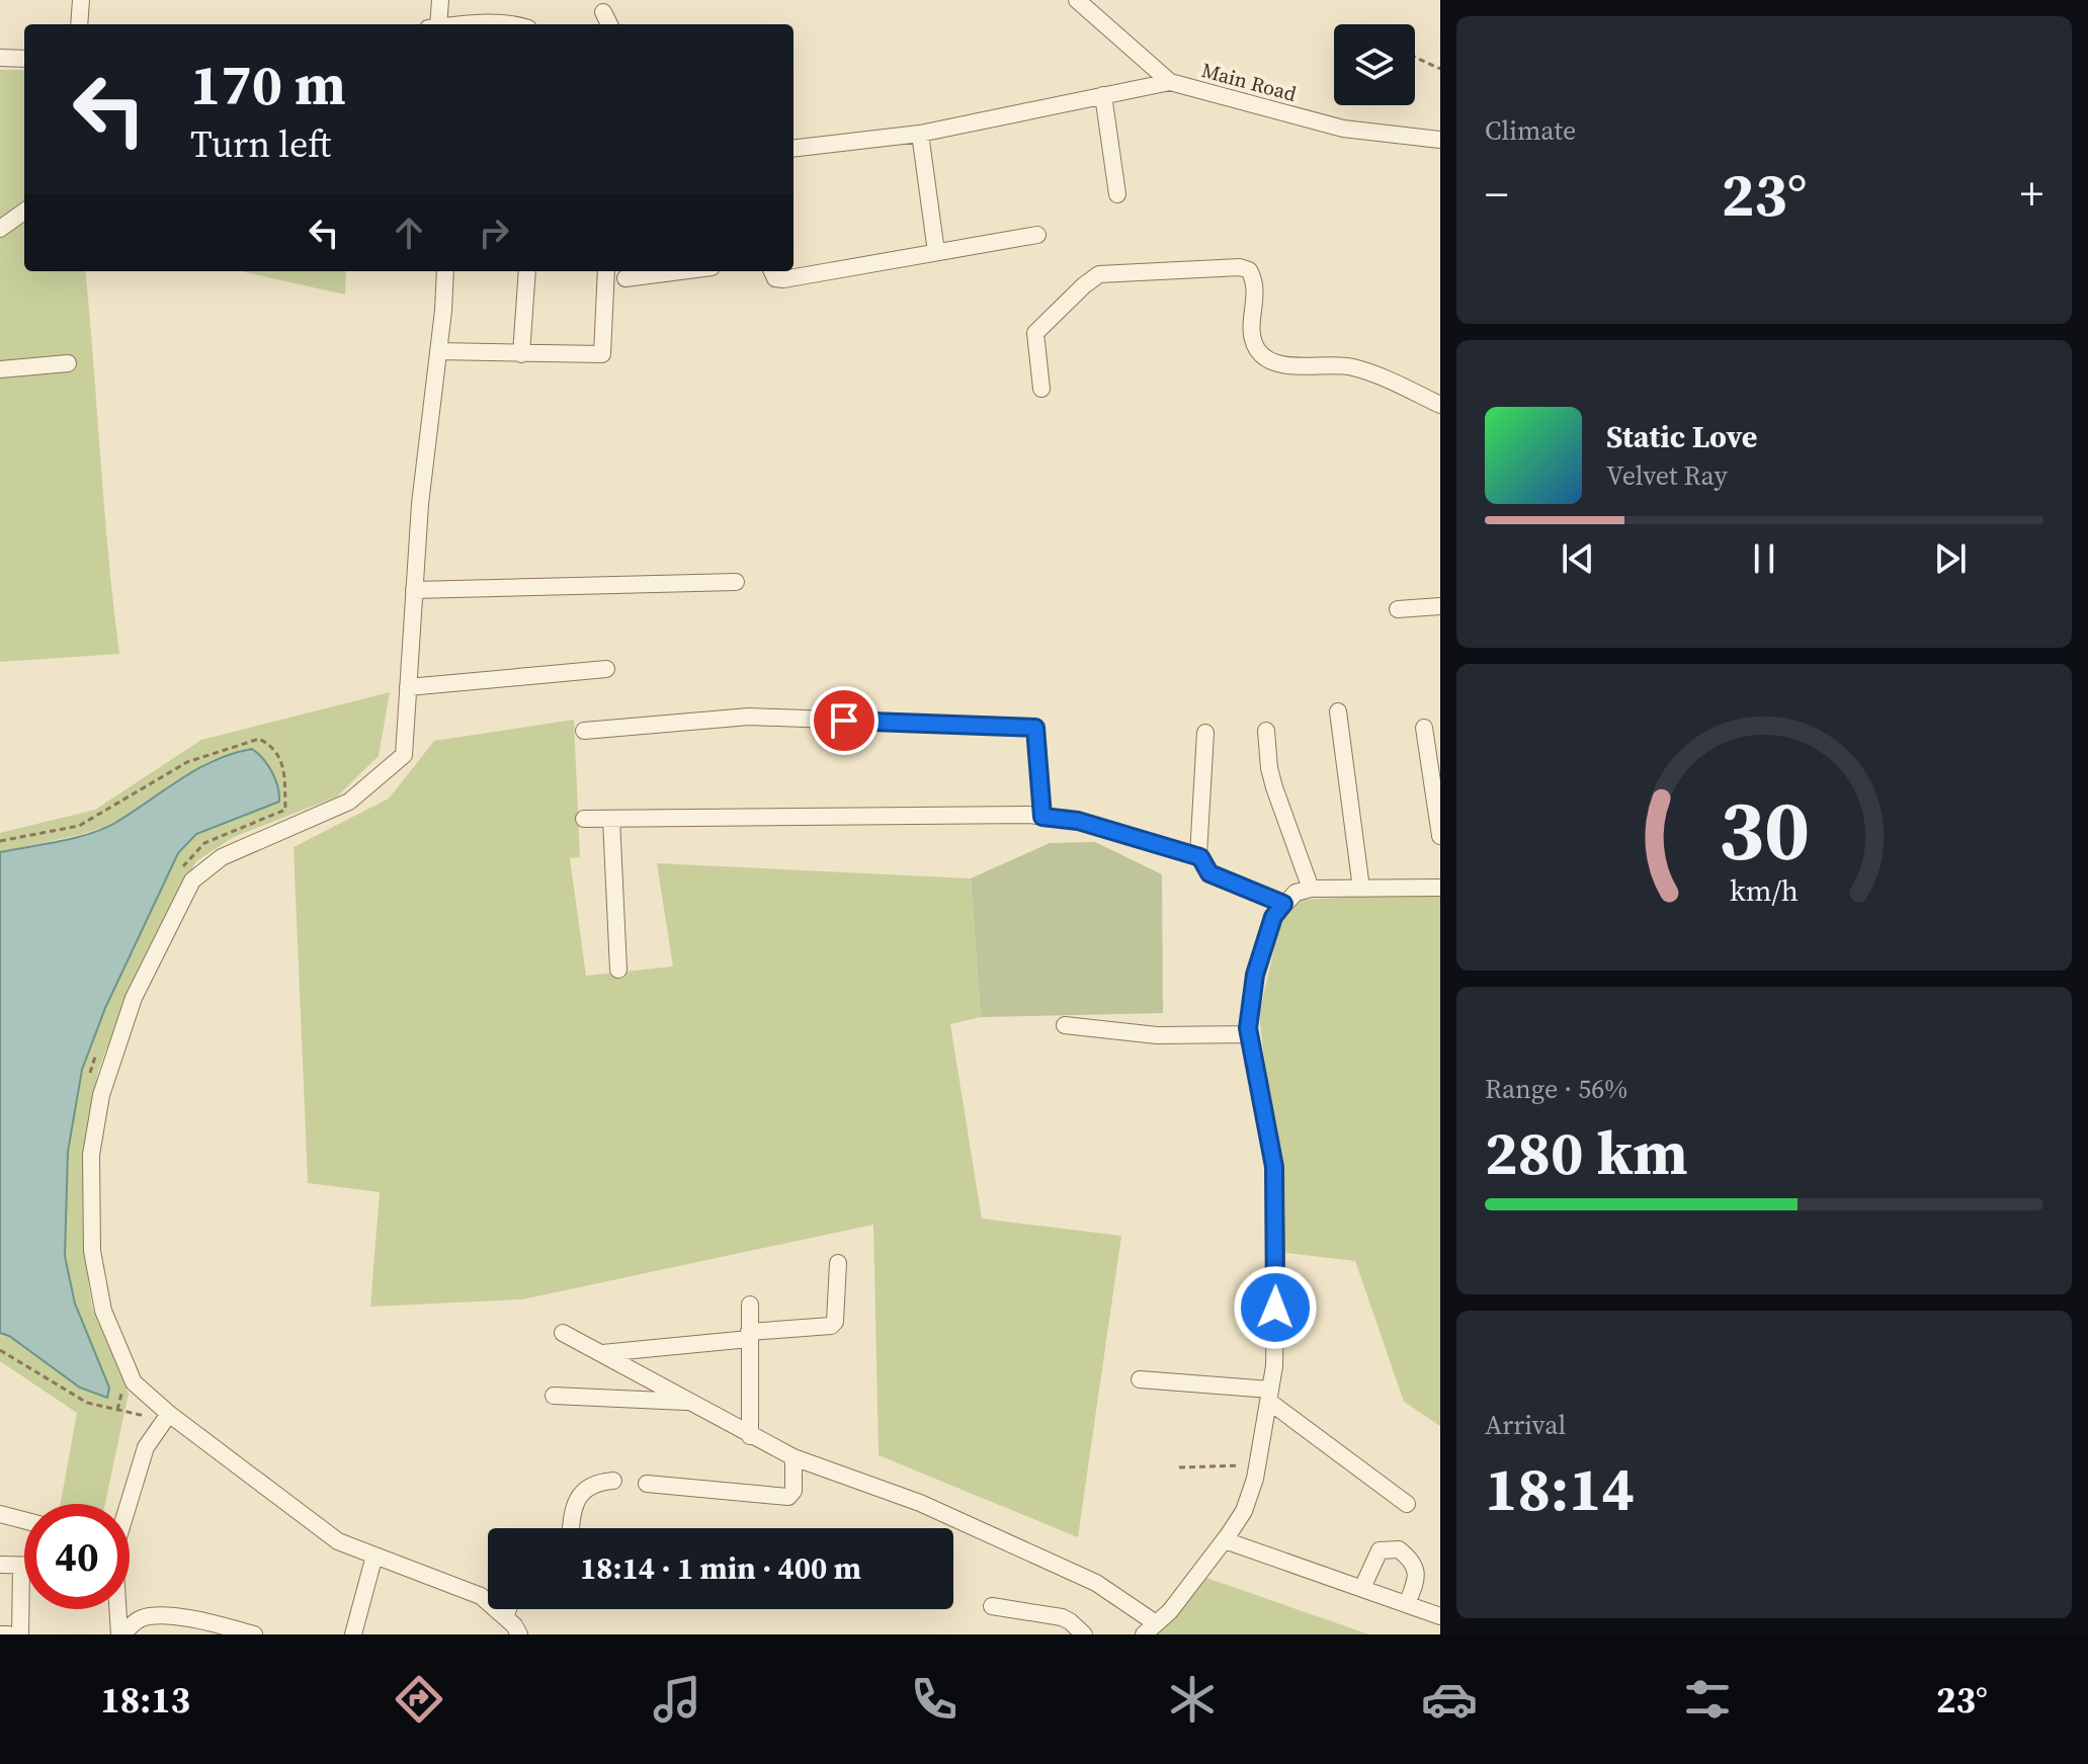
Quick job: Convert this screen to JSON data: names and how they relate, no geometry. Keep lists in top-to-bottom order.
{
  "streets": {
    "street": ["Main Road"]
  },
  "page": {
    "tile": [
      "Climate",
      ["Range · 56%", "280 km"],
      ["Arrival", "18:14"]
    ],
    "turn": ["170 m", "Turn left"],
    "heat": ["−", "23°", "+"],
    "song": ["Static Love", "Velvet Ray"],
    "limit": "40",
    "trip": "18:14 · 1 min · 400 m",
    "tabs": ["18:13", "23°"],
    "gauge": ["30", "km/h"]
  }
}
